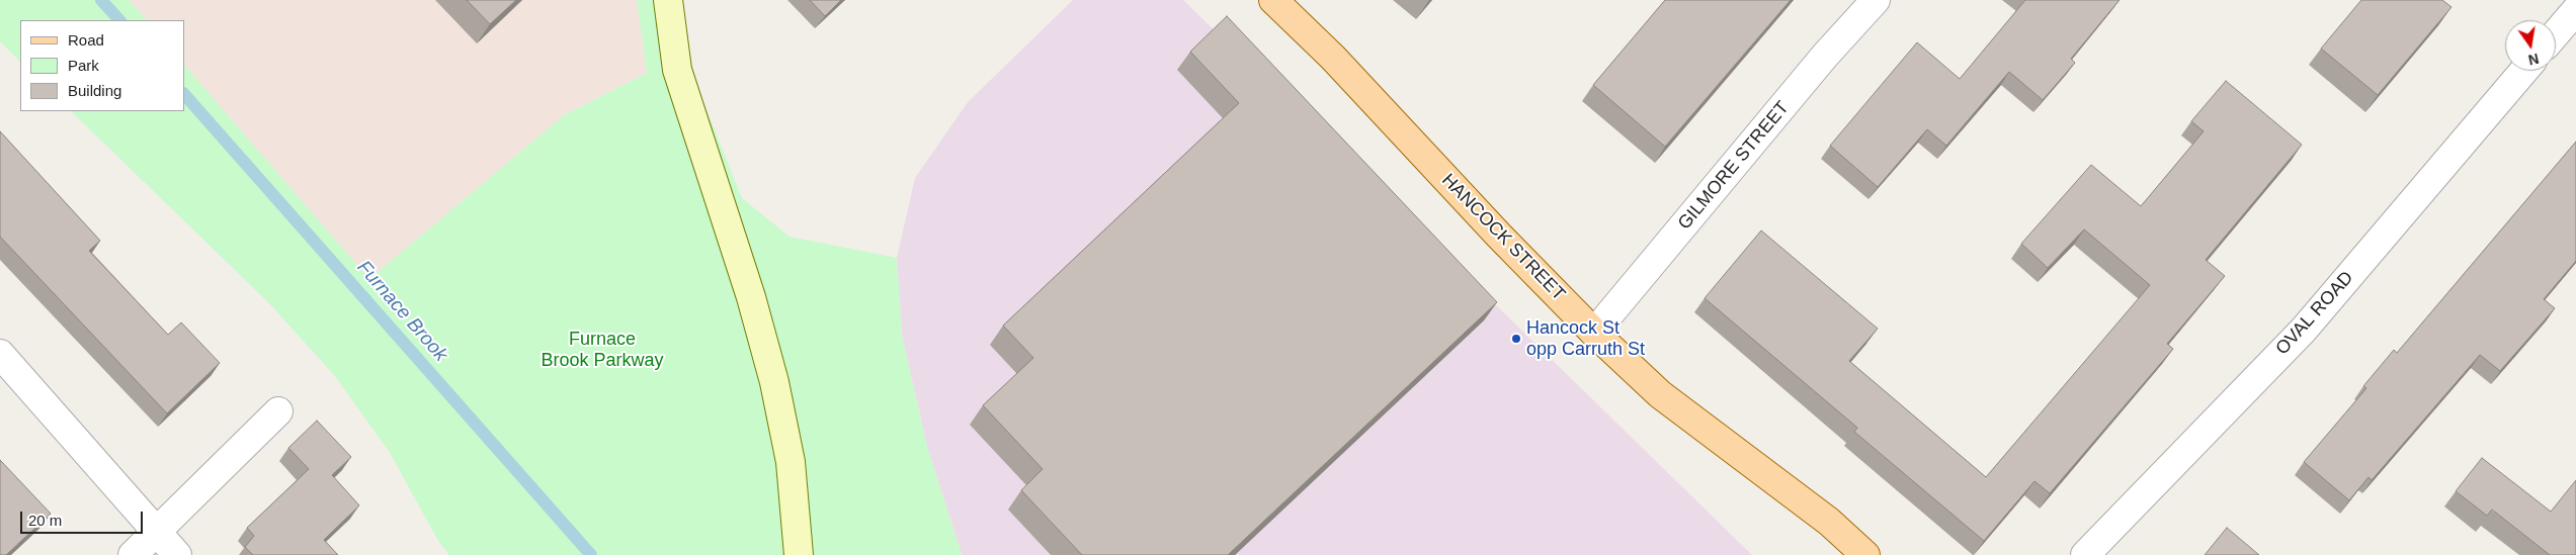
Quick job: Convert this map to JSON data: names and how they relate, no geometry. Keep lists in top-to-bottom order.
{
  "streets": {
    "main road": ["HANCOCK STREET"],
    "street": ["GILMORE STREET", "OVAL ROAD"]
  },
  "crossings": [
    ["GILMORE STREET", "HANCOCK STREET"]
  ],
  "water": ["Furnace Brook"],
  "parks": ["Furnace Brook Parkway"],
  "places": ["Hancock St opp Carruth St"],
  "legend": ["Road", "Park", "Building"],
  "scale_bar": "20 m",
  "north": "bottom"
}
